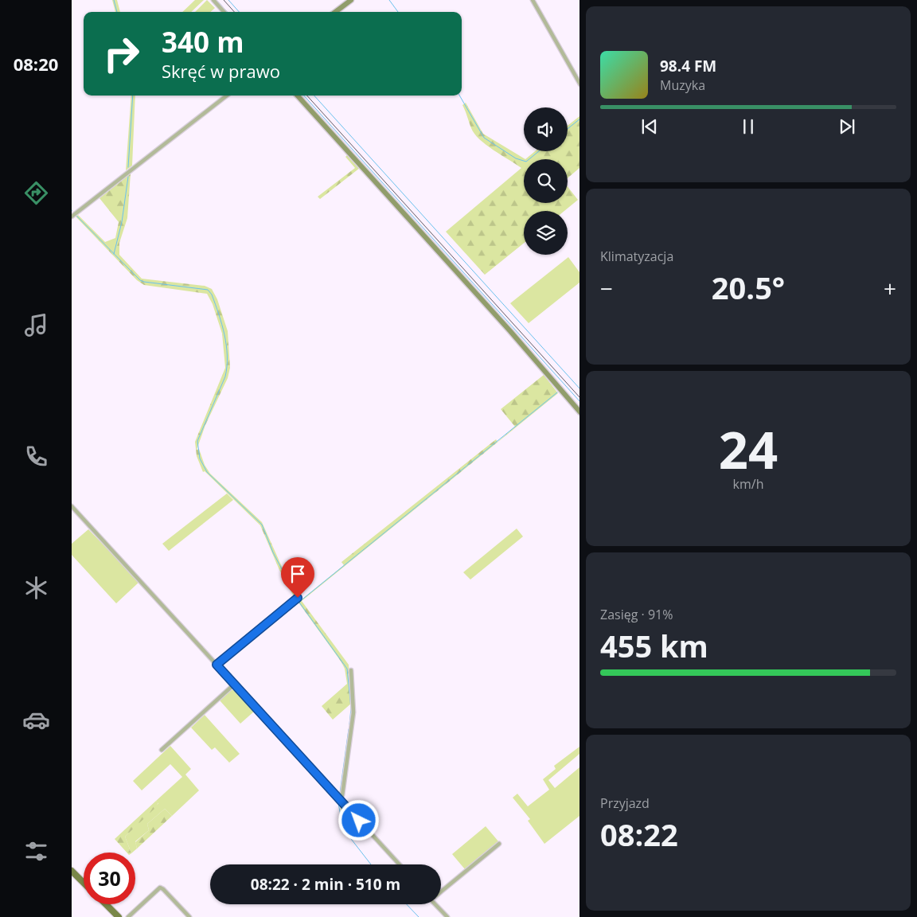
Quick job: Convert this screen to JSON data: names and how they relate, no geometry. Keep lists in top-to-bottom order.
{
  "page": {
    "tabs": "08:20",
    "turn": ["340 m", "Skręć w prawo"],
    "song": ["98.4 FM", "Muzyka"],
    "tile": [
      "Klimatyzacja",
      ["24", "km/h"],
      ["Zasięg · 91%", "455 km"],
      ["Przyjazd", "08:22"]
    ],
    "heat": ["−", "20.5°", "+"],
    "limit": "30",
    "trip": "08:22 · 2 min · 510 m"
  }
}
